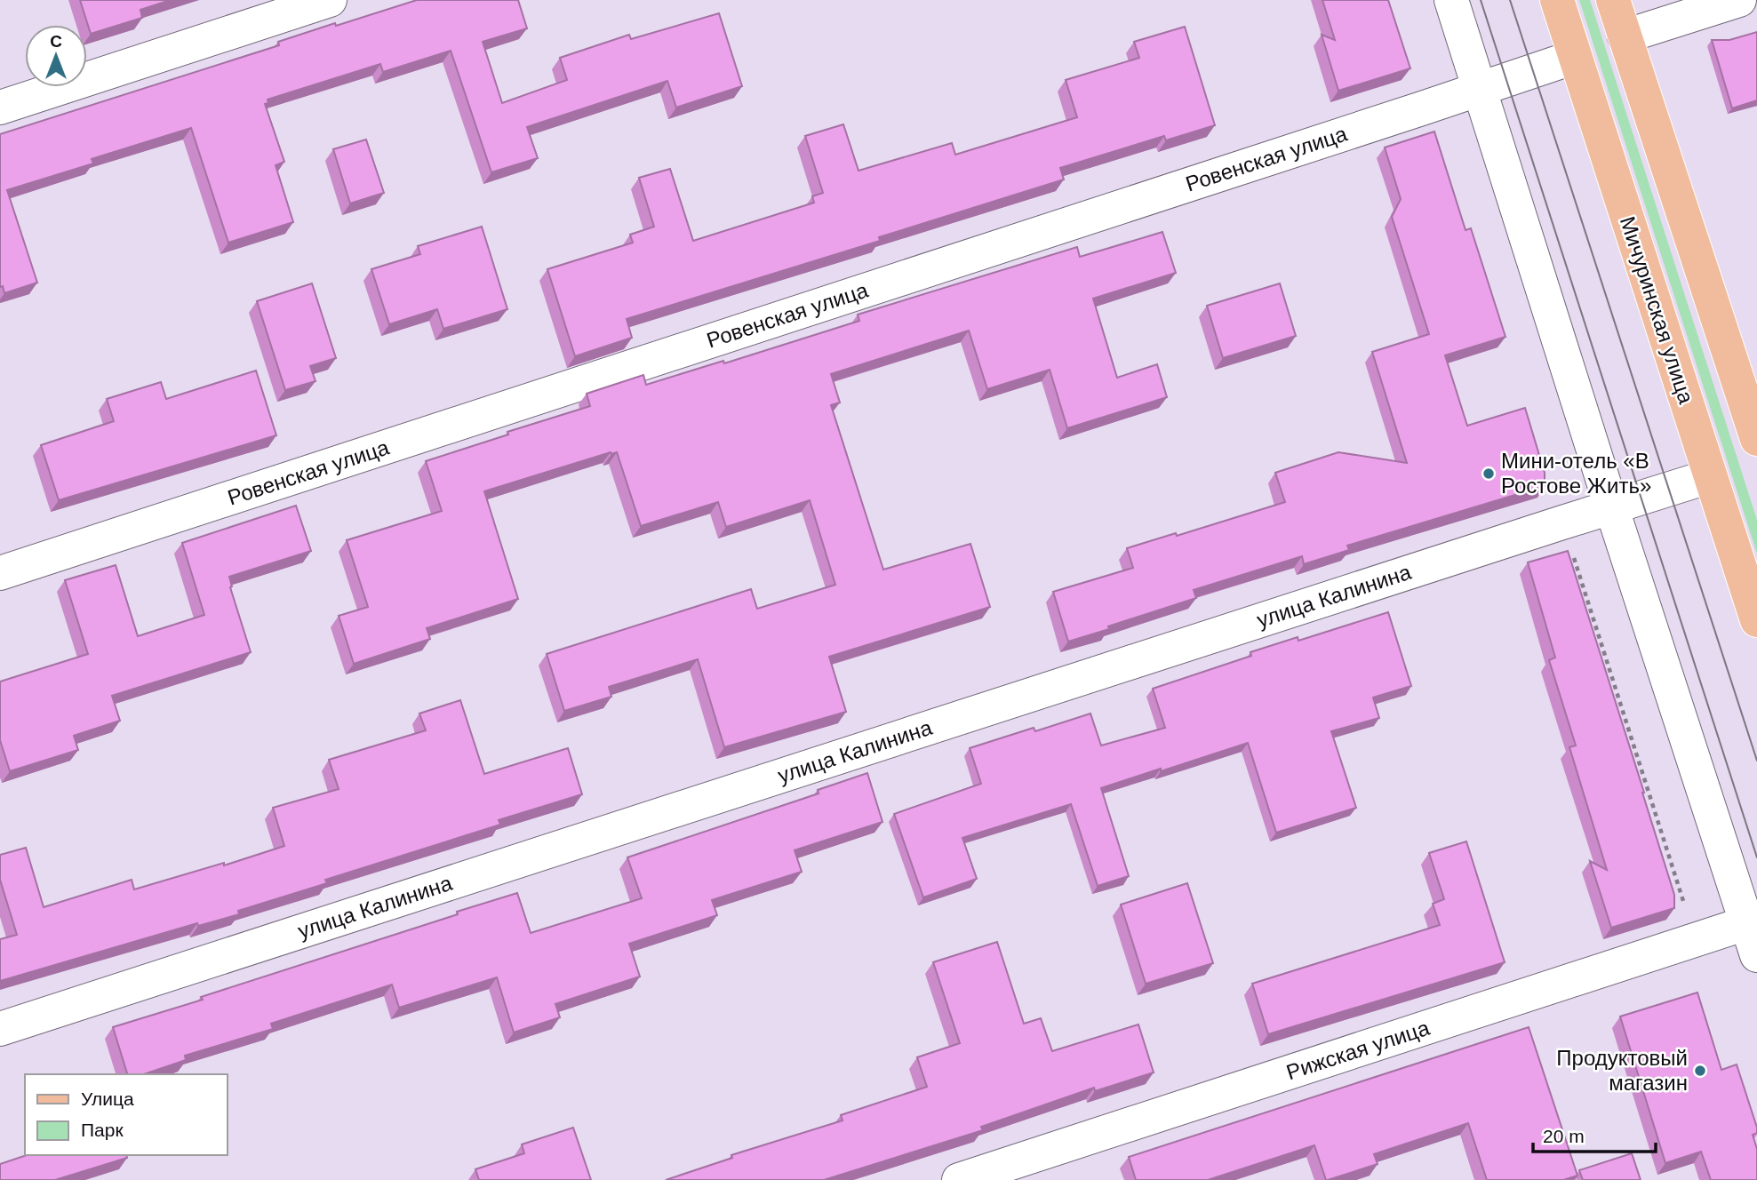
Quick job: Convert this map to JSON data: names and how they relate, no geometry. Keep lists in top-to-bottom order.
{
  "streets": {
    "main road": ["Мичуринская улица"],
    "street": ["Ровенская улица", "улица Калинина", "Рижская улица"]
  },
  "crossings": [
    ["Ровенская улица", "Мичуринская улица"],
    ["Мичуринская улица", "улица Калинина"]
  ],
  "places": ["Мини-отель «В Ростове Жить»", "Продуктовый магазин"],
  "legend": ["Улица", "Парк"],
  "scale_bar": "20 m",
  "north": "top"
}
